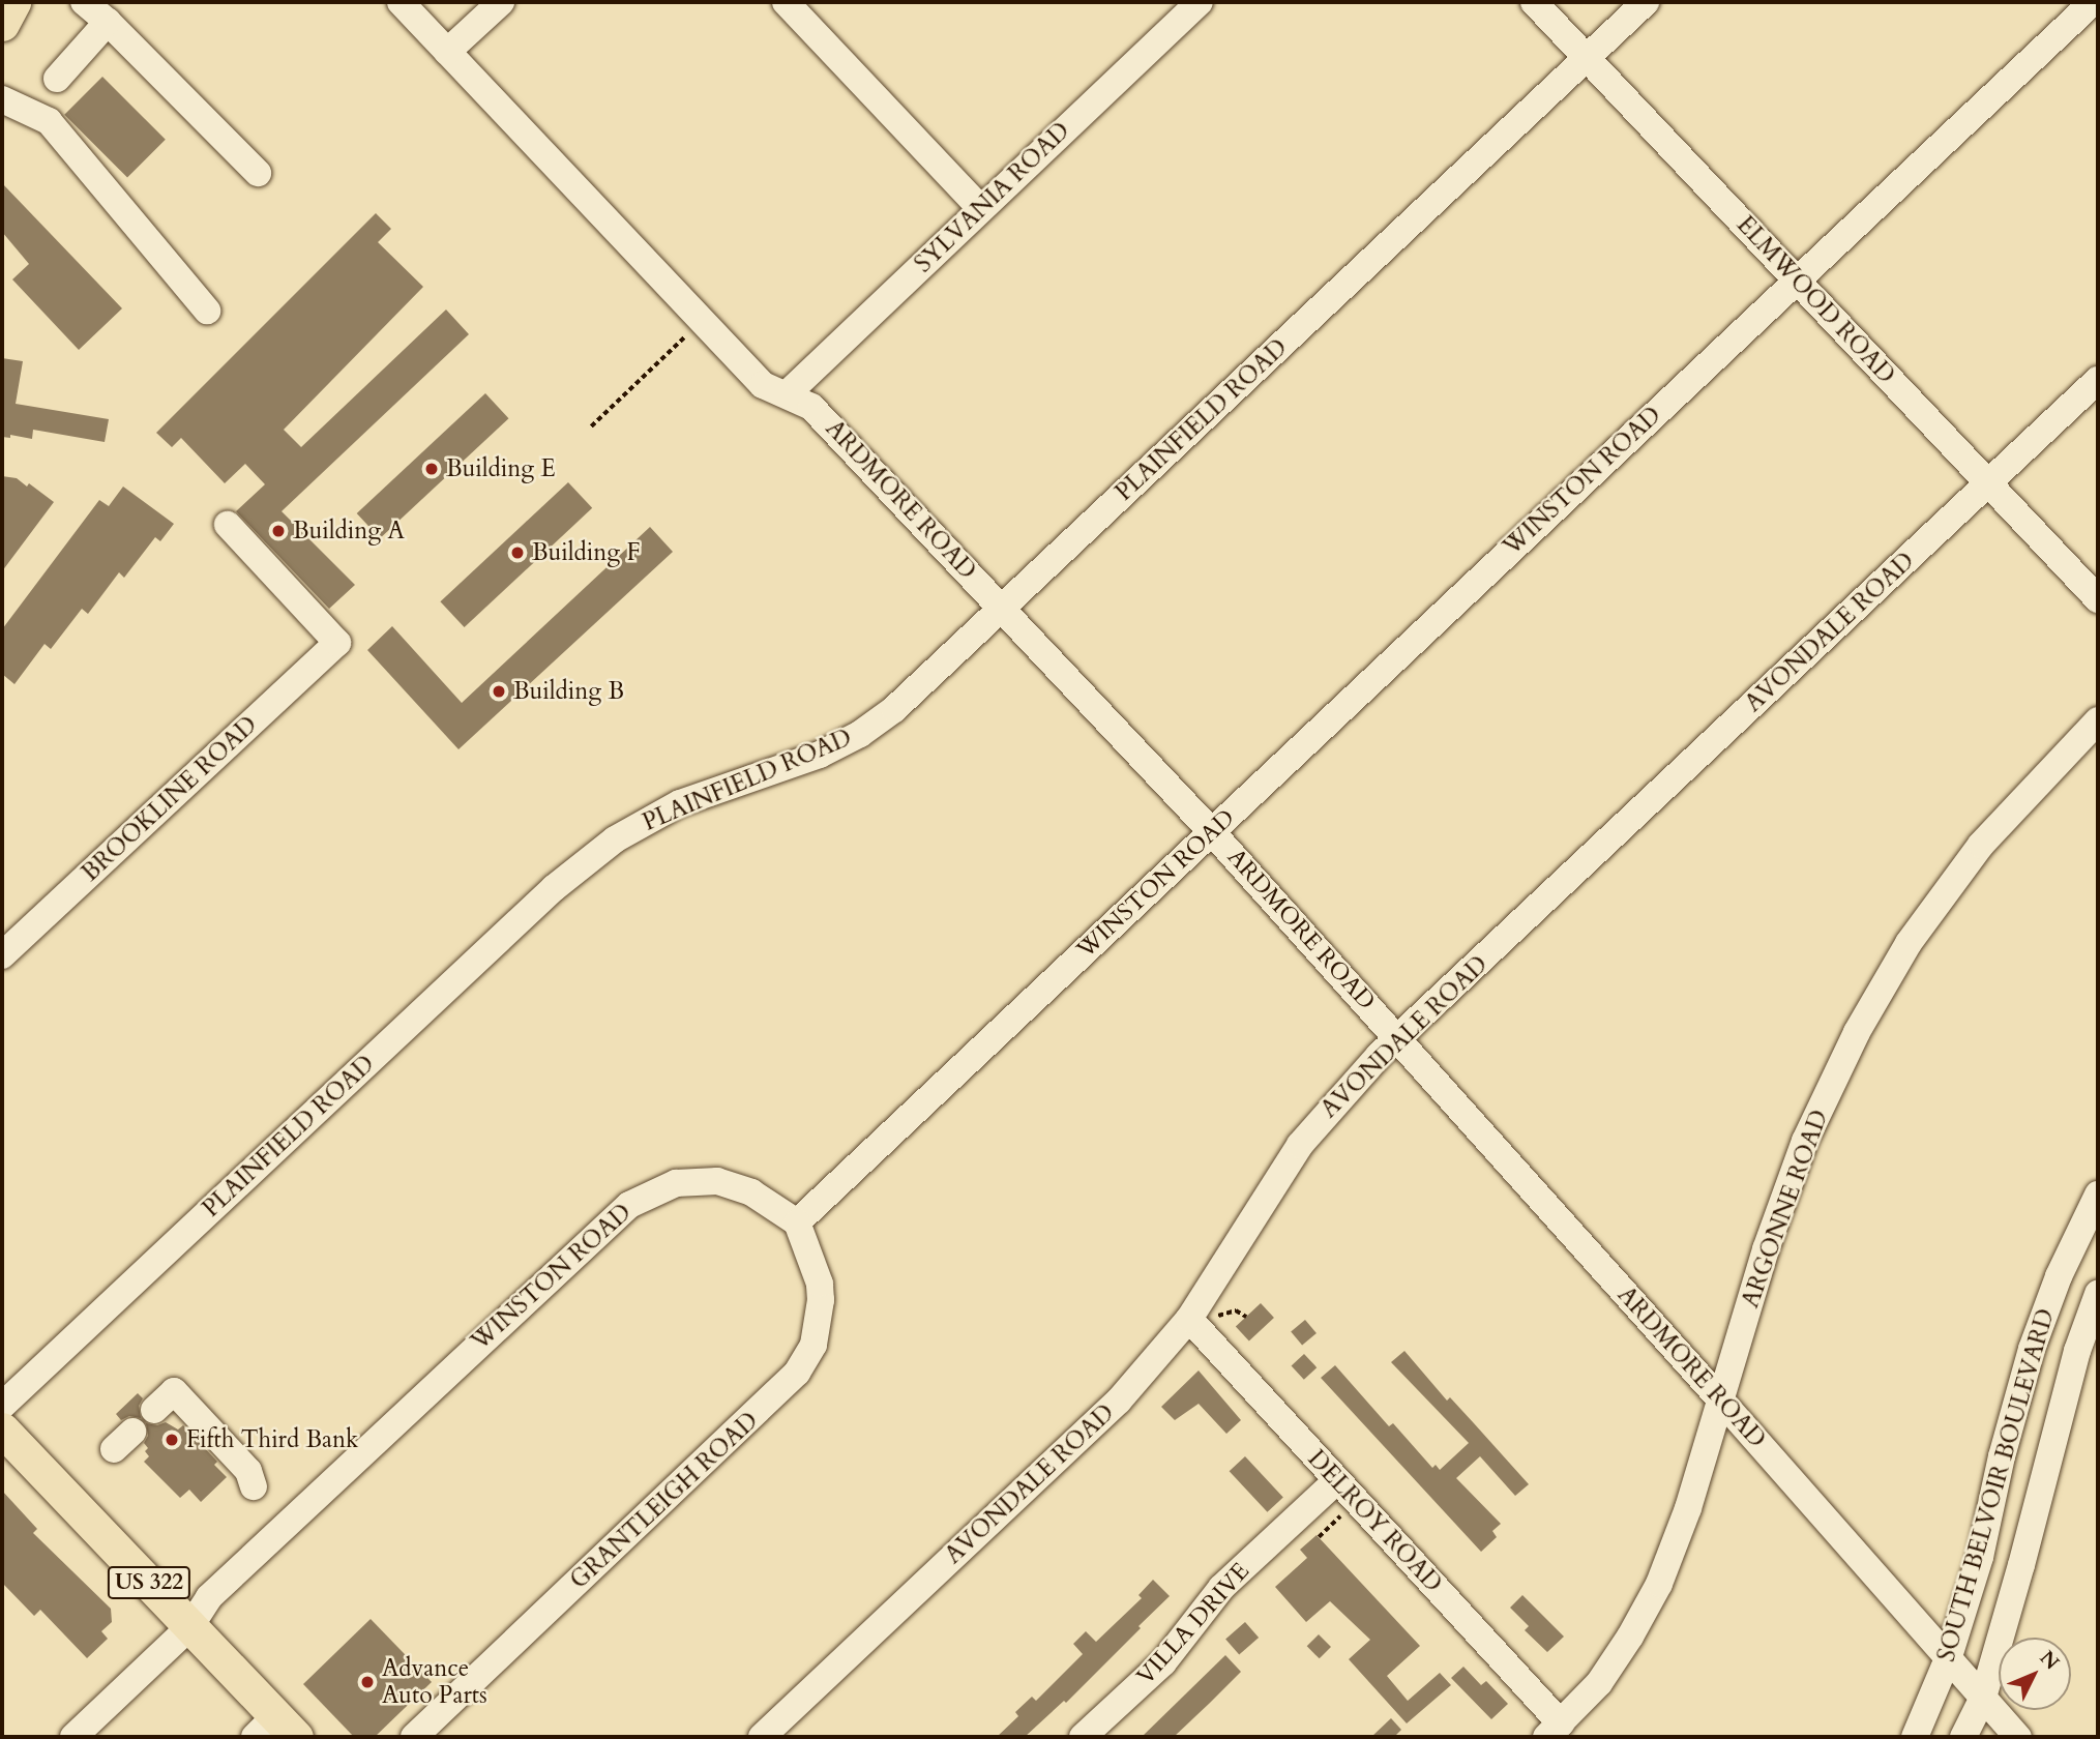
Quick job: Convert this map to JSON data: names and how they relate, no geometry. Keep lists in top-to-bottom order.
{
  "streets": {
    "main road": ["US 322"],
    "street": [
      "SYLVANIA ROAD",
      "ELMWOOD ROAD",
      "PLAINFIELD ROAD",
      "WINSTON ROAD",
      "ARDMORE ROAD",
      "AVONDALE ROAD",
      "BROOKLINE ROAD",
      "ARGONNE ROAD",
      "SOUTH BELVOIR BOULEVARD",
      "GRANTLEIGH ROAD",
      "DELROY ROAD",
      "VILLA DRIVE"
    ]
  },
  "crossings": [
    ["SYLVANIA ROAD", "ARDMORE ROAD"],
    ["ELMWOOD ROAD", "PLAINFIELD ROAD"],
    ["ELMWOOD ROAD", "WINSTON ROAD"],
    ["ELMWOOD ROAD", "AVONDALE ROAD"],
    ["PLAINFIELD ROAD", "ARDMORE ROAD"],
    ["WINSTON ROAD", "ARDMORE ROAD"],
    ["WINSTON ROAD", "GRANTLEIGH ROAD"],
    ["WINSTON ROAD", "US 322"],
    ["ARDMORE ROAD", "AVONDALE ROAD"],
    ["ARDMORE ROAD", "ARGONNE ROAD"],
    ["ARDMORE ROAD", "SOUTH BELVOIR BOULEVARD"],
    ["AVONDALE ROAD", "DELROY ROAD"],
    ["ARGONNE ROAD", "DELROY ROAD"],
    ["DELROY ROAD", "VILLA DRIVE"]
  ],
  "places": [
    "Building E",
    "Building A",
    "Building F",
    "Building B",
    "Fifth Third Bank",
    "Advance Auto Parts"
  ],
  "north": "top right"
}
